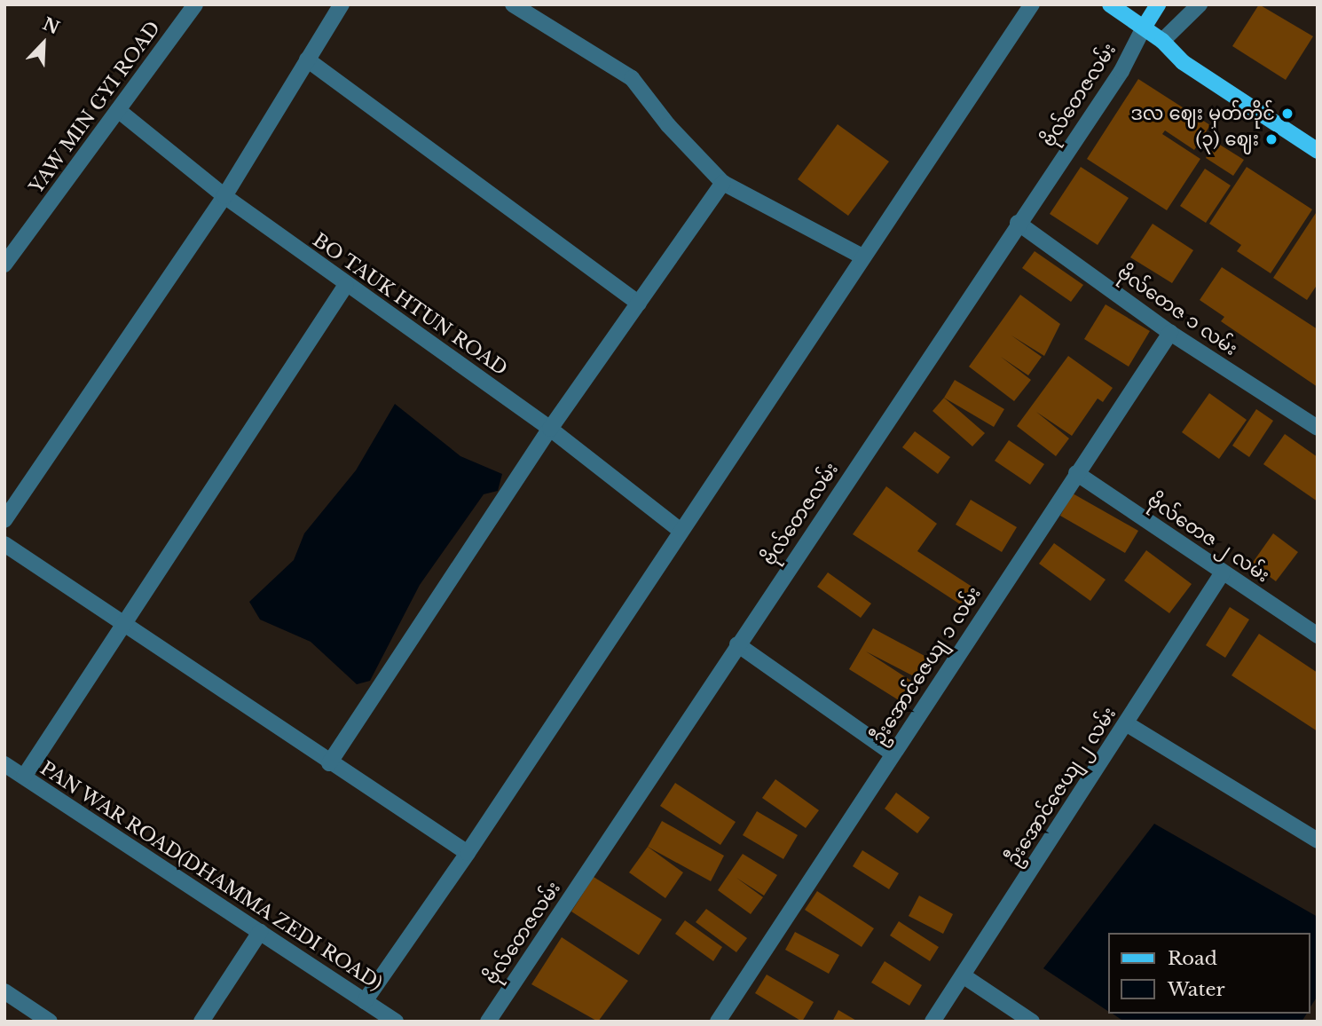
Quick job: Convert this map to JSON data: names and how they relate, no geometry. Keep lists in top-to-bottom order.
{
  "streets": {
    "street": [
      "ဗိုလ်တေဇလမ်း",
      "YAW MIN GYI ROAD",
      "BO TAUK HTUN ROAD",
      "ဗိုလ်တေဇ ၁ လမ်း",
      "ဗိုလ်တေဇ ၂ လမ်း",
      "ဦးအောင်ဇေယျ ၁ လမ်း",
      "ဦးအောင်ဇေယျ ၂ လမ်း",
      "PAN WAR ROAD(DHAMMA ZEDI ROAD)"
    ]
  },
  "crossings": [
    ["ဗိုလ်တေဇလမ်း", "ဗိုလ်တေဇ ၁ လမ်း"],
    ["YAW MIN GYI ROAD", "BO TAUK HTUN ROAD"],
    ["ဗိုလ်တေဇ ၁ လမ်း", "ဦးအောင်ဇေယျ ၁ လမ်း"],
    ["ဗိုလ်တေဇ ၂ လမ်း", "ဦးအောင်ဇေယျ ၁ လမ်း"],
    ["ဗိုလ်တေဇ ၂ လမ်း", "ဦးအောင်ဇေယျ ၂ လမ်း"]
  ],
  "places": ["ဒလ ဈေး မှတ်တိုင်", "(၃) ဈေး"],
  "legend": ["Road", "Water"],
  "north": "top right"
}
